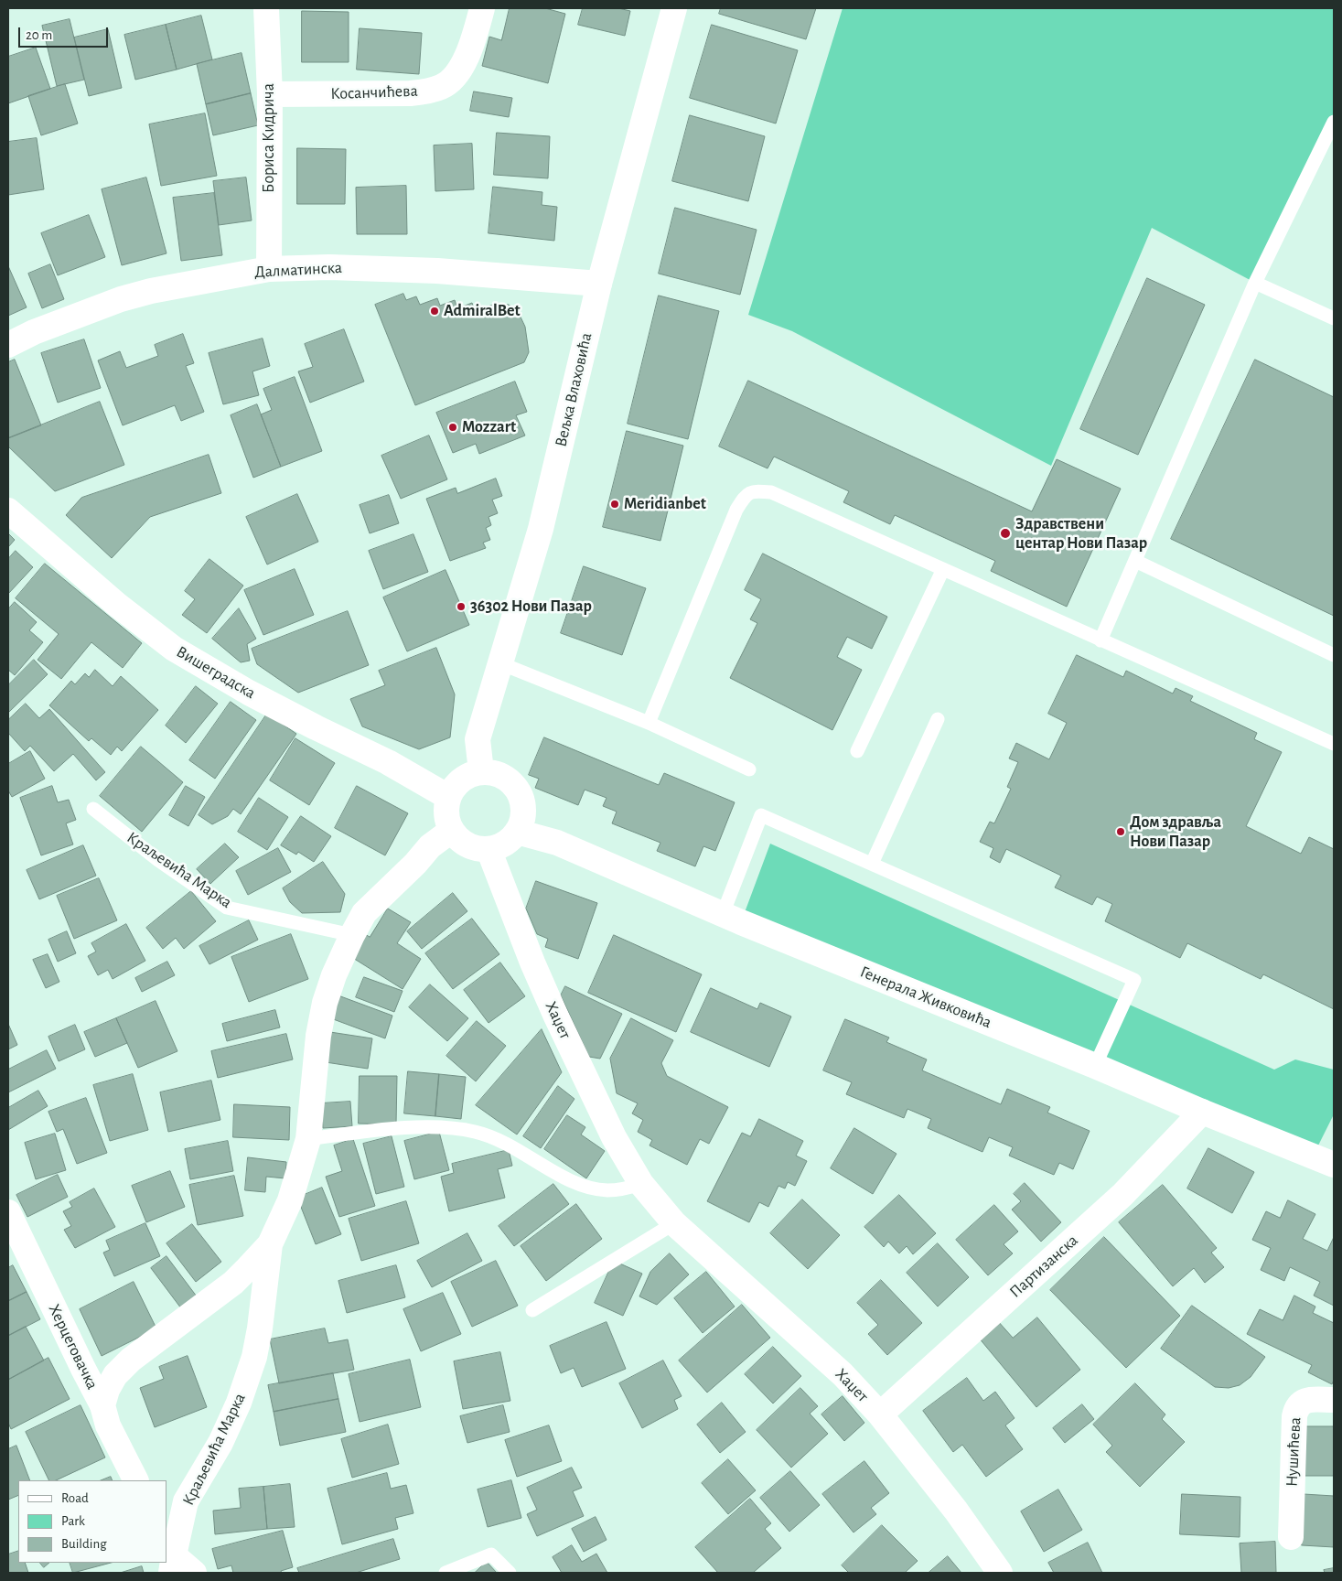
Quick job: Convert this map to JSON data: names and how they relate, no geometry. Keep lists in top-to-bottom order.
{
  "streets": {
    "street": [
      "Косанчићева",
      "Бориса Кидрича",
      "Далматинска",
      "Вељка Влаховића",
      "Вишеградска",
      "Краљевића Марка",
      "Генерала Живковића",
      "Хаџет",
      "Партизанска",
      "Херцеговачка",
      "Нушићева"
    ]
  },
  "crossings": [
    ["Косанчићева", "Бориса Кидрича"],
    ["Бориса Кидрича", "Далматинска"],
    ["Далматинска", "Вељка Влаховића"],
    ["Вељка Влаховића", "Вишеградска"],
    ["Вељка Влаховића", "Краљевића Марка"],
    ["Вељка Влаховића", "Генерала Живковића"],
    ["Вељка Влаховића", "Хаџет"],
    ["Вишеградска", "Краљевића Марка"],
    ["Вишеградска", "Генерала Живковића"],
    ["Вишеградска", "Хаџет"],
    ["Краљевића Марка", "Генерала Живковића"],
    ["Краљевића Марка", "Хаџет"],
    ["Краљевића Марка", "Херцеговачка"],
    ["Генерала Живковића", "Хаџет"],
    ["Генерала Живковића", "Партизанска"],
    ["Хаџет", "Партизанска"]
  ],
  "places": [
    "AdmiralBet",
    "Mozzart",
    "Meridianbet",
    "Здравствени центар Нови Пазар",
    "36302 Нови Пазар",
    "Дом здравља Нови Пазар"
  ],
  "legend": ["Road", "Park", "Building"],
  "scale_bar": "20 m"
}
